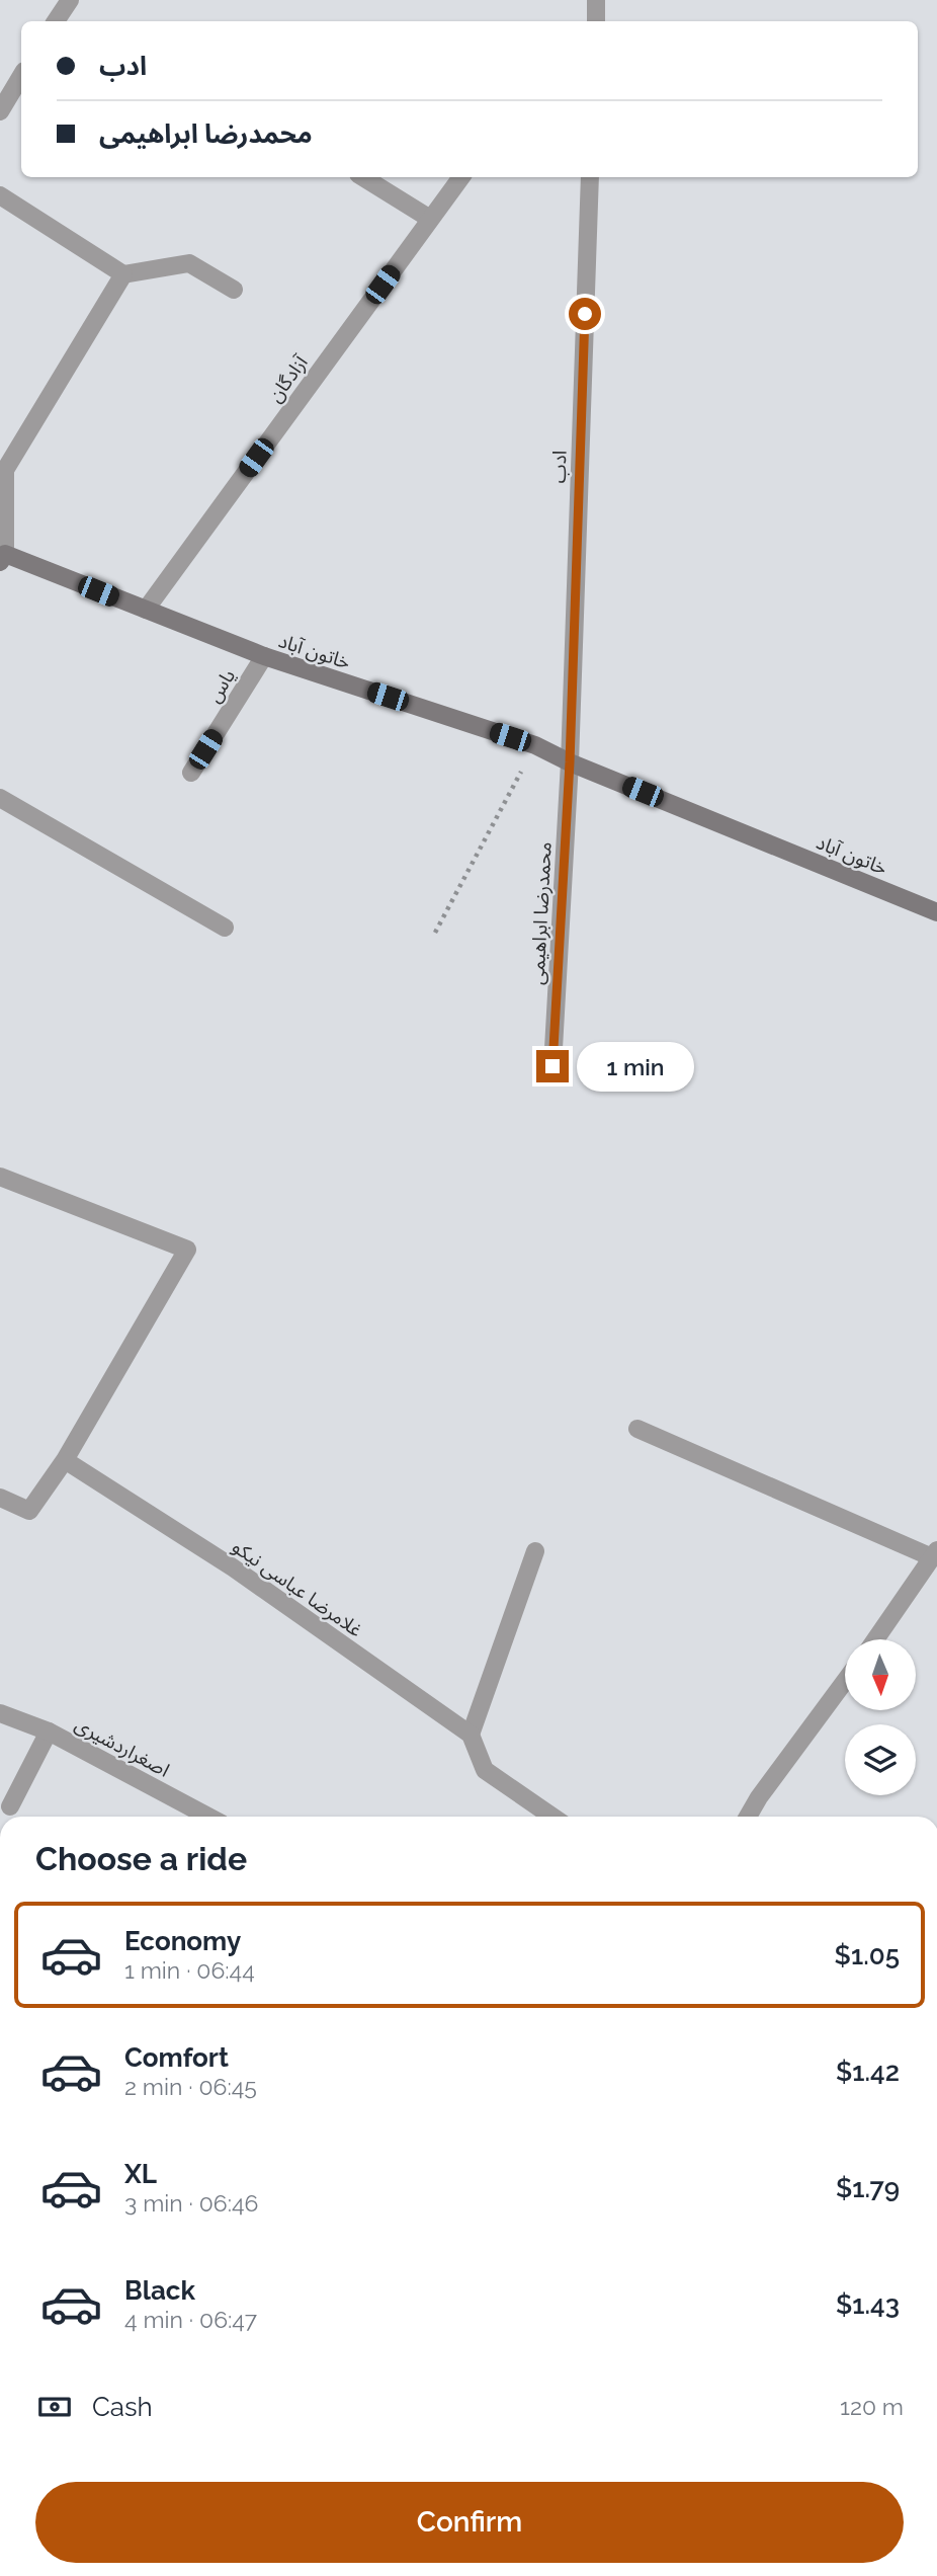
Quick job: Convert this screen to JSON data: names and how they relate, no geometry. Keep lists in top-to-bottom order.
{
  "streets": {
    "street": [
      "آزادگان",
      "ادب",
      "خاتون آباد",
      "یاس",
      "محمدرضا ابراهیمی",
      "غلامرضا عباسی نیکو",
      "اصغراردشیری"
    ]
  },
  "crossings": [
    ["آزادگان", "خاتون آباد"],
    ["ادب", "خاتون آباد"],
    ["ادب", "محمدرضا ابراهیمی"],
    ["خاتون آباد", "یاس"],
    ["خاتون آباد", "محمدرضا ابراهیمی"]
  ],
  "north": "bottom",
  "page": {
    "banner": ["ادب", "محمدرضا ابراهیمی"],
    "bubble": "1 min",
    "heading": "Choose a ride",
    "list": [
      {
        "name": "Economy",
        "note": "1 min · 06:44",
        "value": "$1.05"
      },
      {
        "name": "Comfort",
        "note": "2 min · 06:45",
        "value": "$1.42"
      },
      {
        "name": "XL",
        "note": "3 min · 06:46",
        "value": "$1.79"
      },
      {
        "name": "Black",
        "note": "4 min · 06:47",
        "value": "$1.43"
      }
    ],
    "pay": ["Cash", "120 m"],
    "buttons": "Confirm"
  }
}
